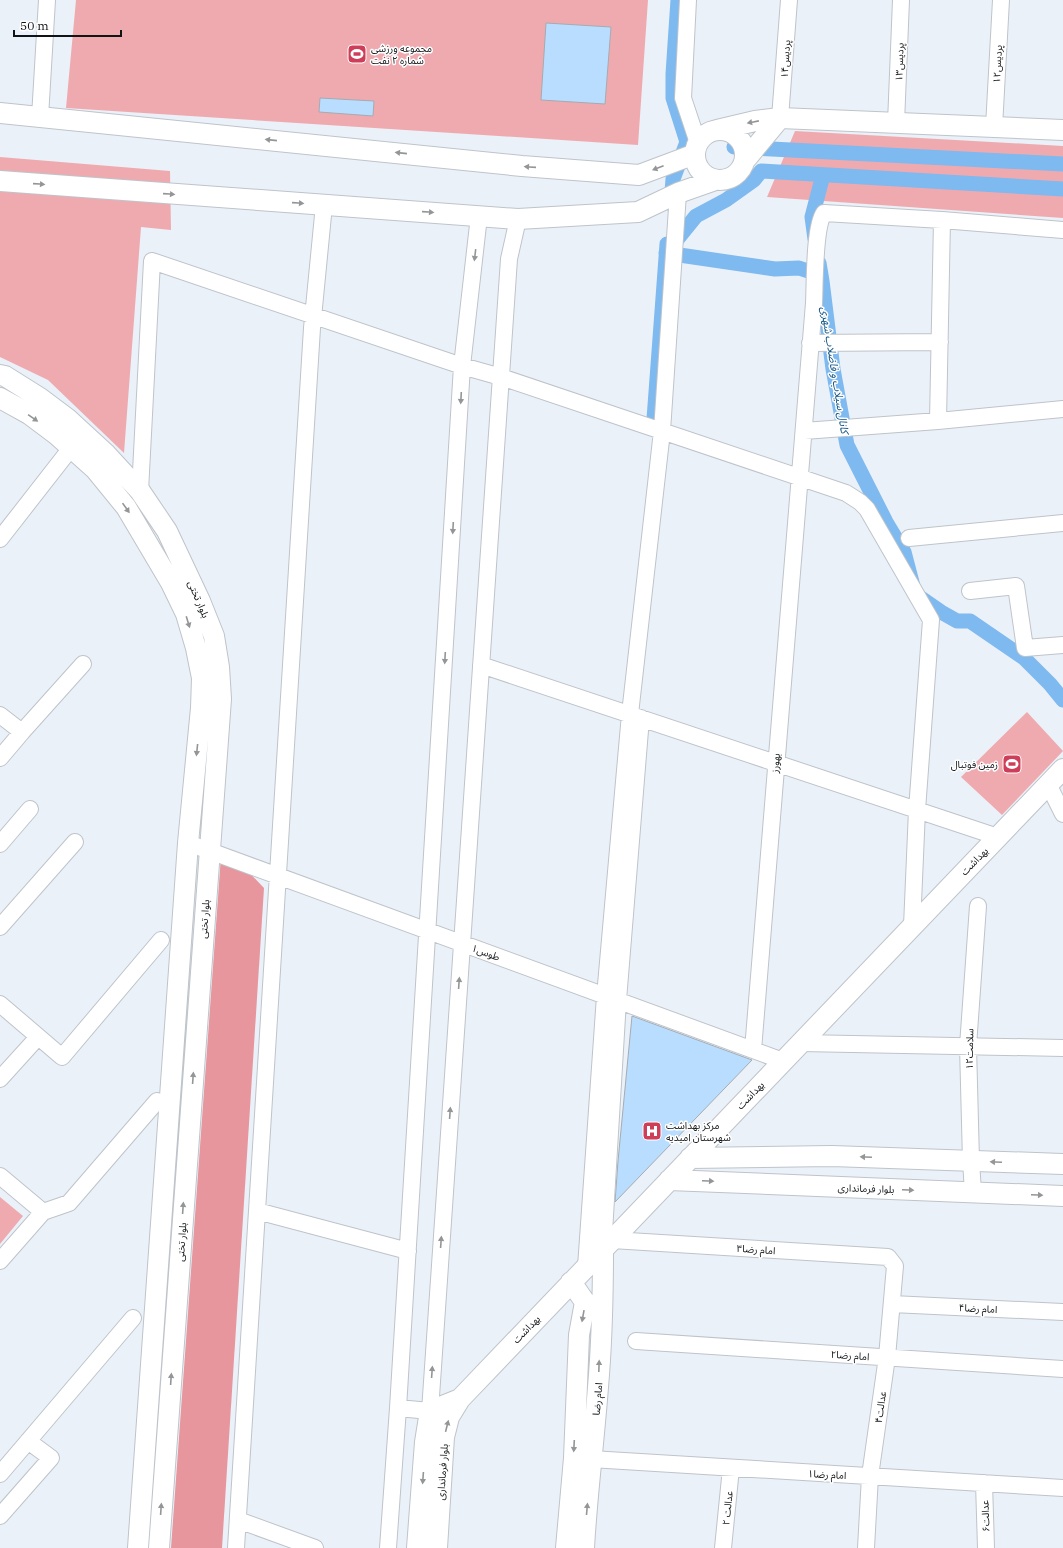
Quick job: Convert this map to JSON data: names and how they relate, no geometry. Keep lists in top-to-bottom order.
{
  "streets": {
    "street": [
      "پردیس۱۴",
      "پردیس۱۳",
      "پردیس۱۲",
      "بلوار تختی",
      "بهورز",
      "بهداشت",
      "طوس۱",
      "سلامت۱۲",
      "بلوار فرمانداری",
      "امام رضا۳",
      "امام رضا۴",
      "امام رضا۲",
      "امام رضا",
      "عدالت۴",
      "امام رضا۱",
      "عدالت ۲",
      "عدالت۶"
    ]
  },
  "crossings": [
    ["بلوار تختی", "طوس۱"],
    ["بهورز", "طوس۱"],
    ["بهداشت", "طوس۱"],
    ["بهداشت", "بلوار فرمانداری"],
    ["بهداشت", "امام رضا۳"],
    ["بهداشت", "امام رضا"],
    ["سلامت۱۲", "بلوار فرمانداری"],
    ["امام رضا۳", "امام رضا"],
    ["امام رضا۳", "عدالت۴"],
    ["امام رضا۴", "عدالت۴"],
    ["امام رضا۲", "عدالت۴"],
    ["امام رضا", "امام رضا۱"],
    ["عدالت۴", "امام رضا۱"],
    ["امام رضا۱", "عدالت ۲"],
    ["امام رضا۱", "عدالت۶"]
  ],
  "water": ["کانال سیلاب و فاضلاب شهری"],
  "places": {
    "sports": ["مجموعه ورزشی شماره ۲ نفت", "زمین فوتبال"],
    "hospital": ["مرکز بهداشت شهرستان امیدیه"]
  },
  "scale_bar": "50 m"
}
